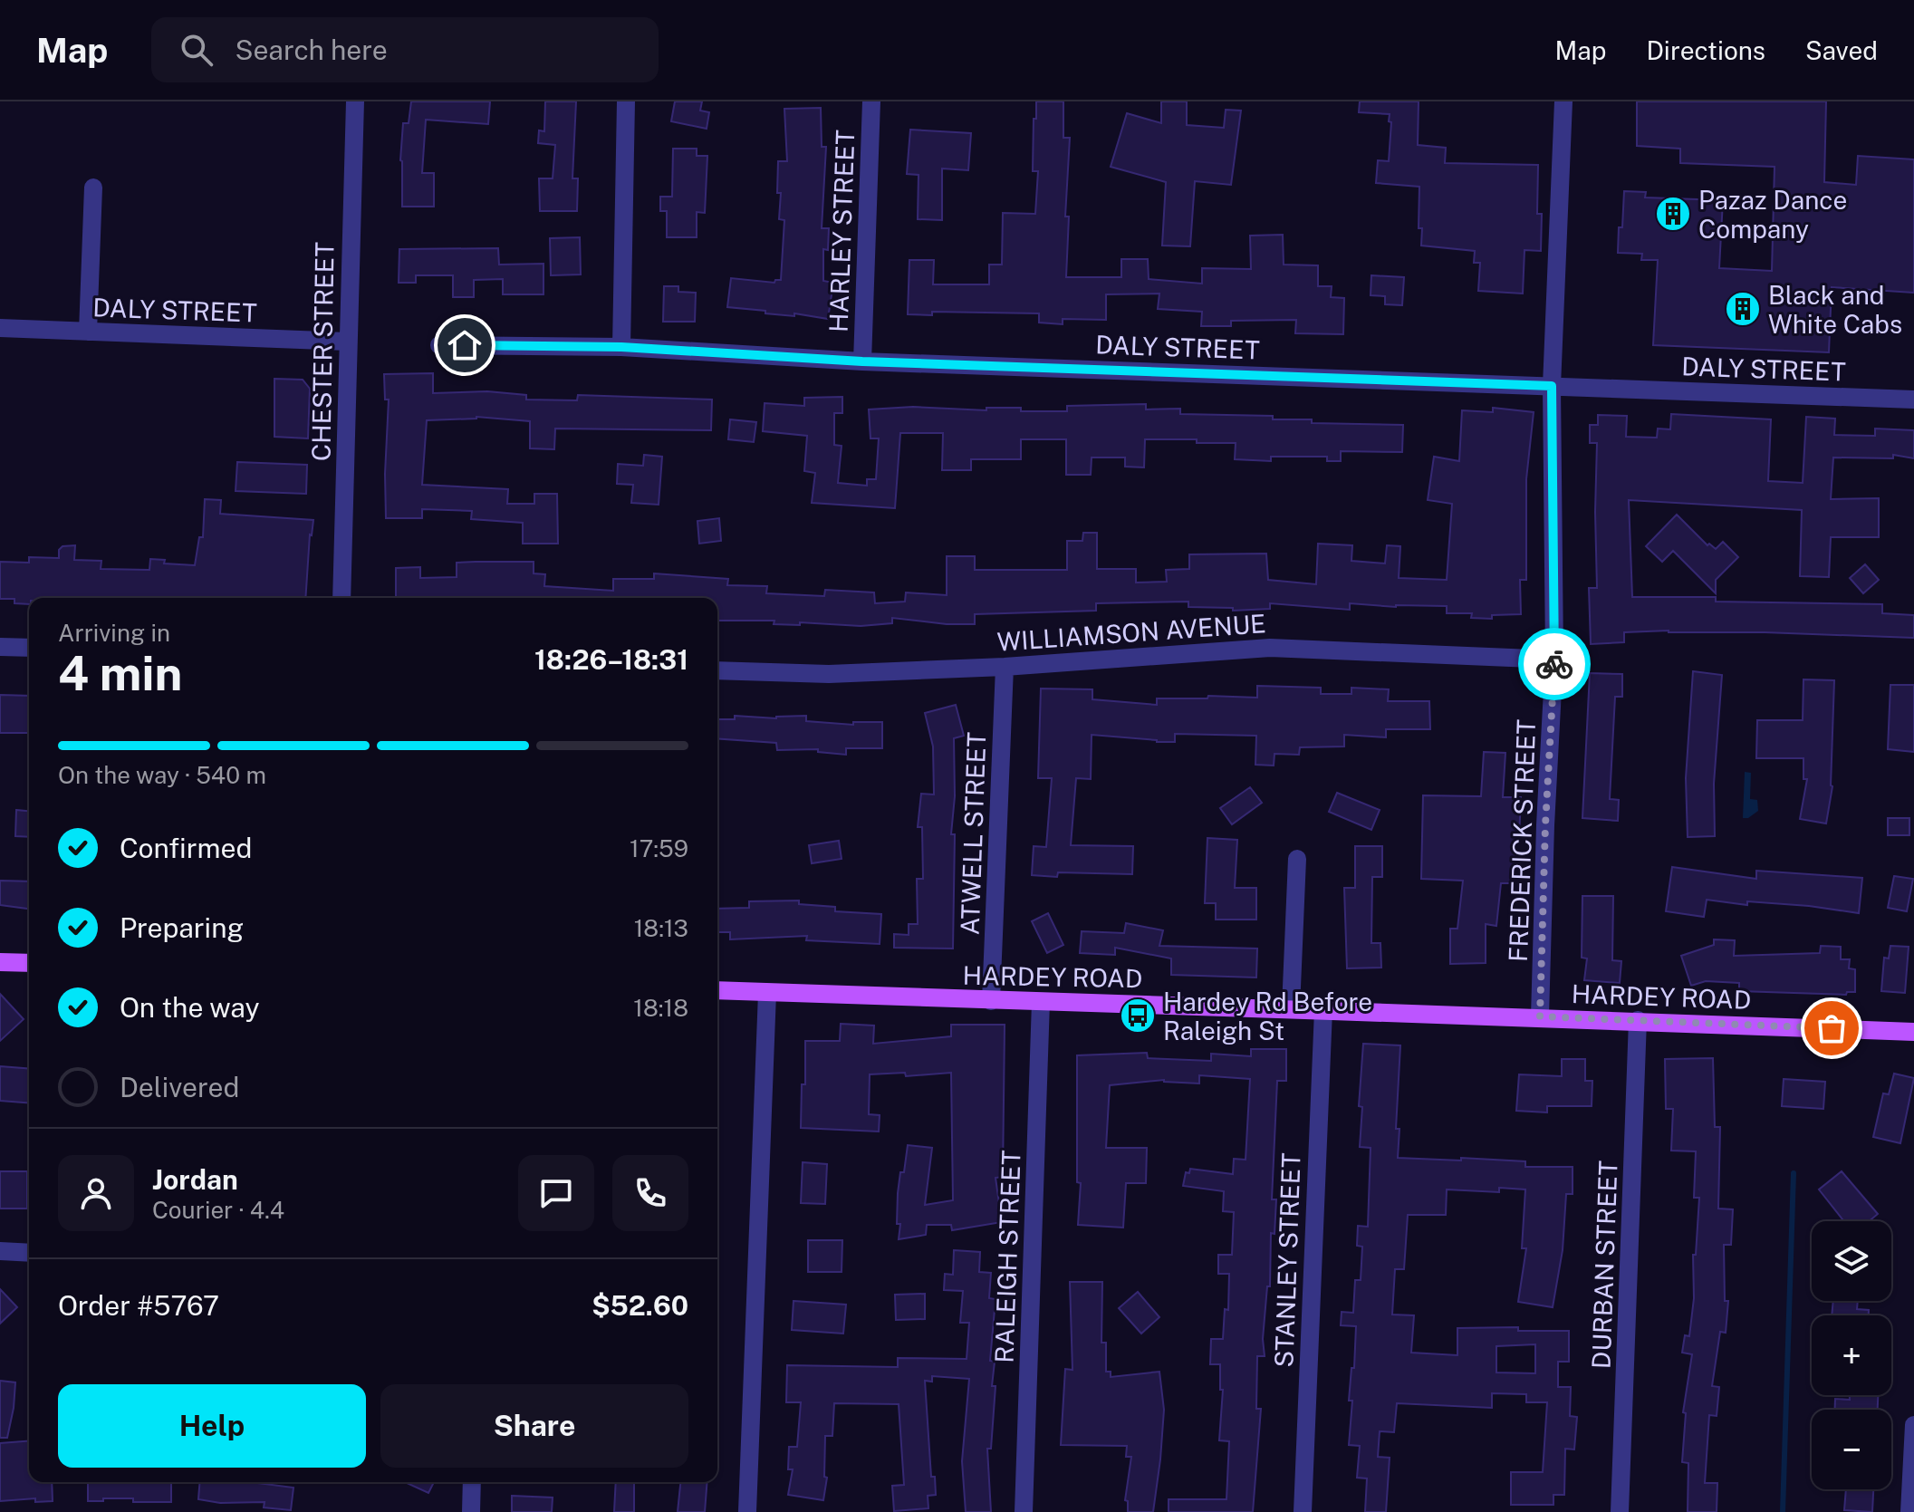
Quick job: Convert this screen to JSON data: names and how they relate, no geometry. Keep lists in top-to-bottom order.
{
  "streets": {
    "main road": ["HARDEY ROAD"],
    "street": [
      "HARLEY STREET",
      "DALY STREET",
      "CHESTER STREET",
      "WILLIAMSON AVENUE",
      "ATWELL STREET",
      "FREDERICK STREET",
      "RALEIGH STREET",
      "STANLEY STREET",
      "DURBAN STREET"
    ]
  },
  "crossings": [
    ["HARLEY STREET", "DALY STREET"],
    ["DALY STREET", "CHESTER STREET"],
    ["DALY STREET", "FREDERICK STREET"],
    ["WILLIAMSON AVENUE", "ATWELL STREET"],
    ["WILLIAMSON AVENUE", "FREDERICK STREET"],
    ["ATWELL STREET", "HARDEY ROAD"],
    ["FREDERICK STREET", "HARDEY ROAD"],
    ["HARDEY ROAD", "RALEIGH STREET"],
    ["HARDEY ROAD", "STANLEY STREET"],
    ["HARDEY ROAD", "DURBAN STREET"]
  ],
  "places": {
    "building": ["Pazaz Dance Company", "Black and White Cabs"],
    "bus stop": ["Hardey Rd Before Raleigh St"]
  },
  "page": {
    "header": "Map",
    "search": "Search here",
    "nav": ["Map", "Directions", "Saved"],
    "heading": ["4 min", "Arriving in", "18:26–18:31"],
    "panel": [
      "Jordan",
      "Courier · 4.4",
      "Order #5767",
      "$52.60"
    ],
    "bar": "On the way · 540 m",
    "list": [
      ["Confirmed", "17:59"],
      ["Preparing", "18:13"],
      ["On the way", "18:18"],
      "Delivered"
    ],
    "map_buttons": ["+", "−"],
    "buttons": ["Help", "Share"]
  }
}
